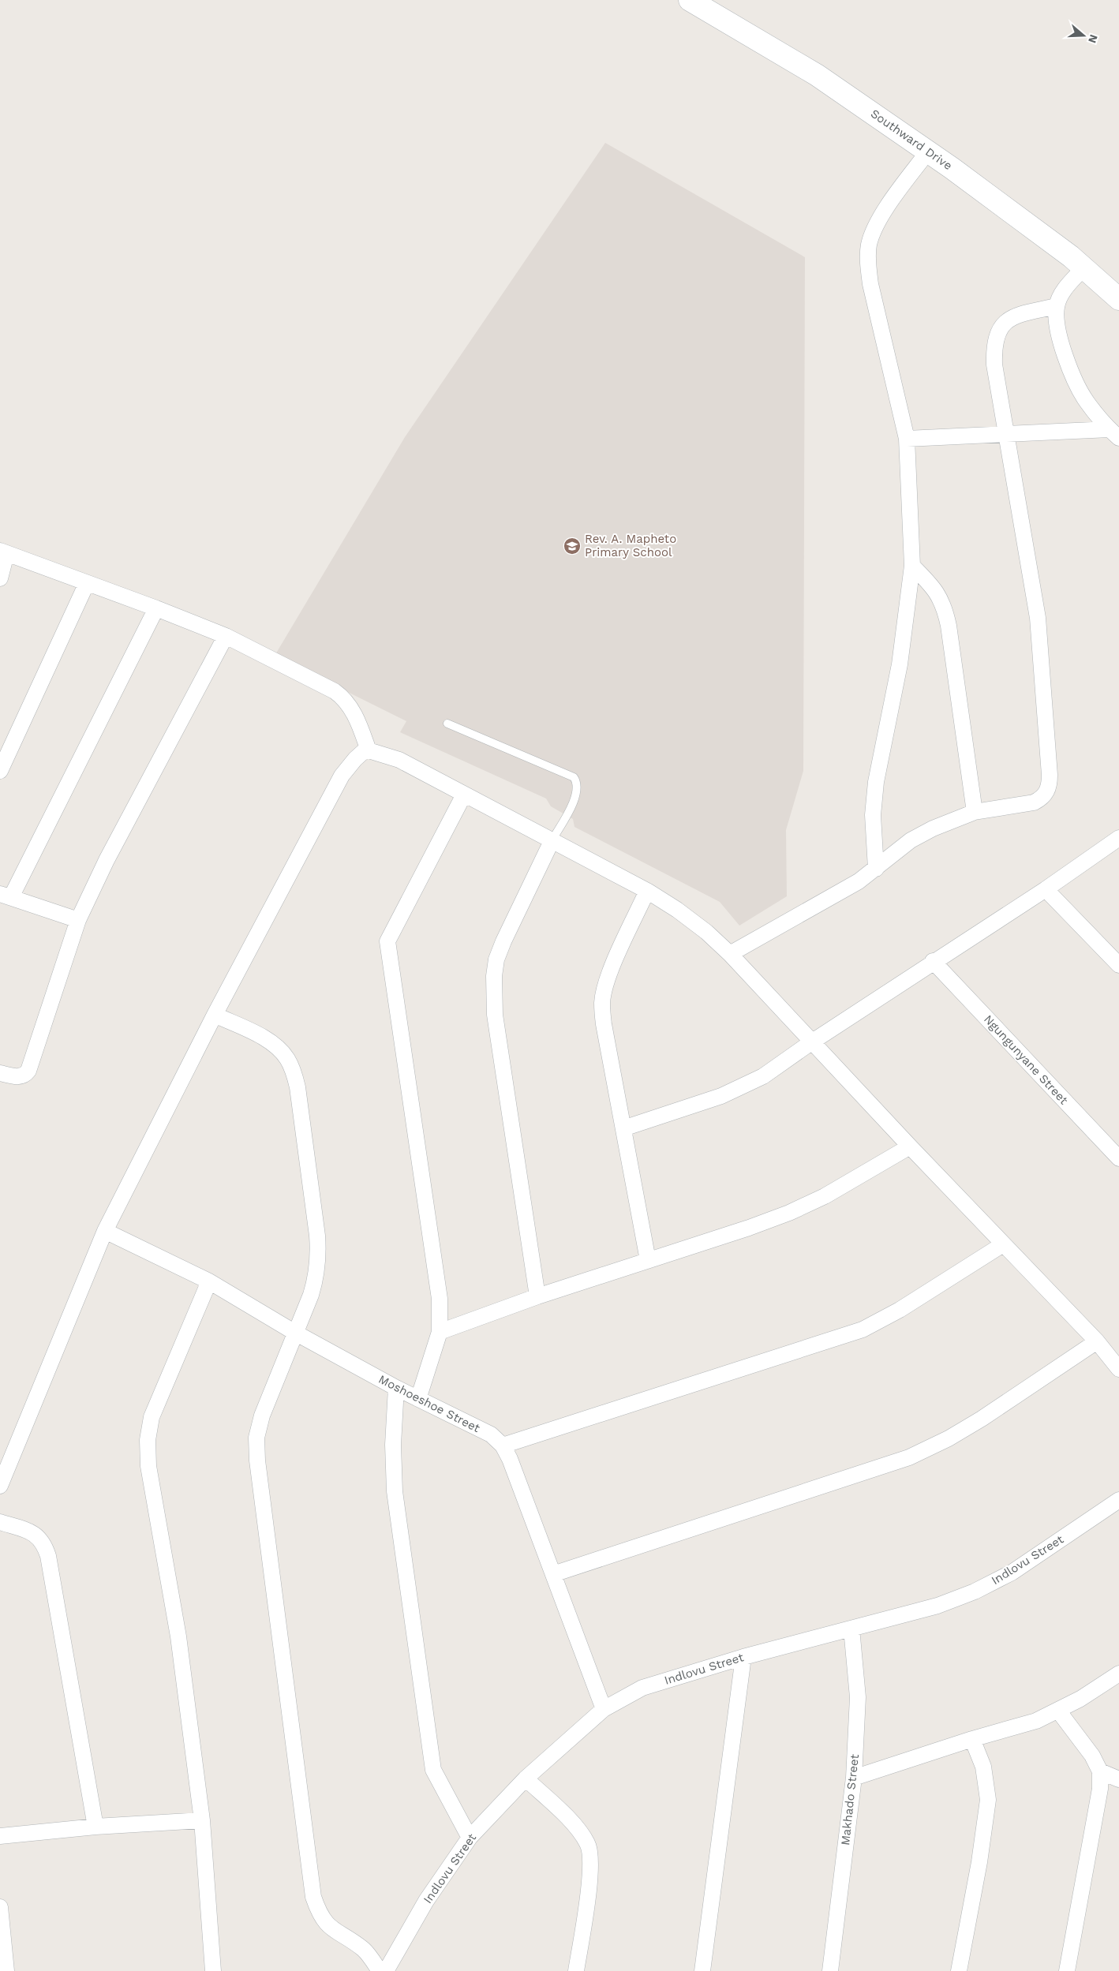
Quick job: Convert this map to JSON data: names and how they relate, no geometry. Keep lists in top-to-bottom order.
{
  "streets": {
    "main road": ["Southward Drive"],
    "street": [
      "Ngungunyane Street",
      "Moshoeshoe Street",
      "Indlovu Street",
      "Makhado Street"
    ]
  },
  "crossings": [
    ["Moshoeshoe Street", "Indlovu Street"],
    ["Indlovu Street", "Makhado Street"]
  ],
  "places": {
    "school or university": ["Rev. A. Mapheto Primary School"]
  },
  "north": "right"
}
